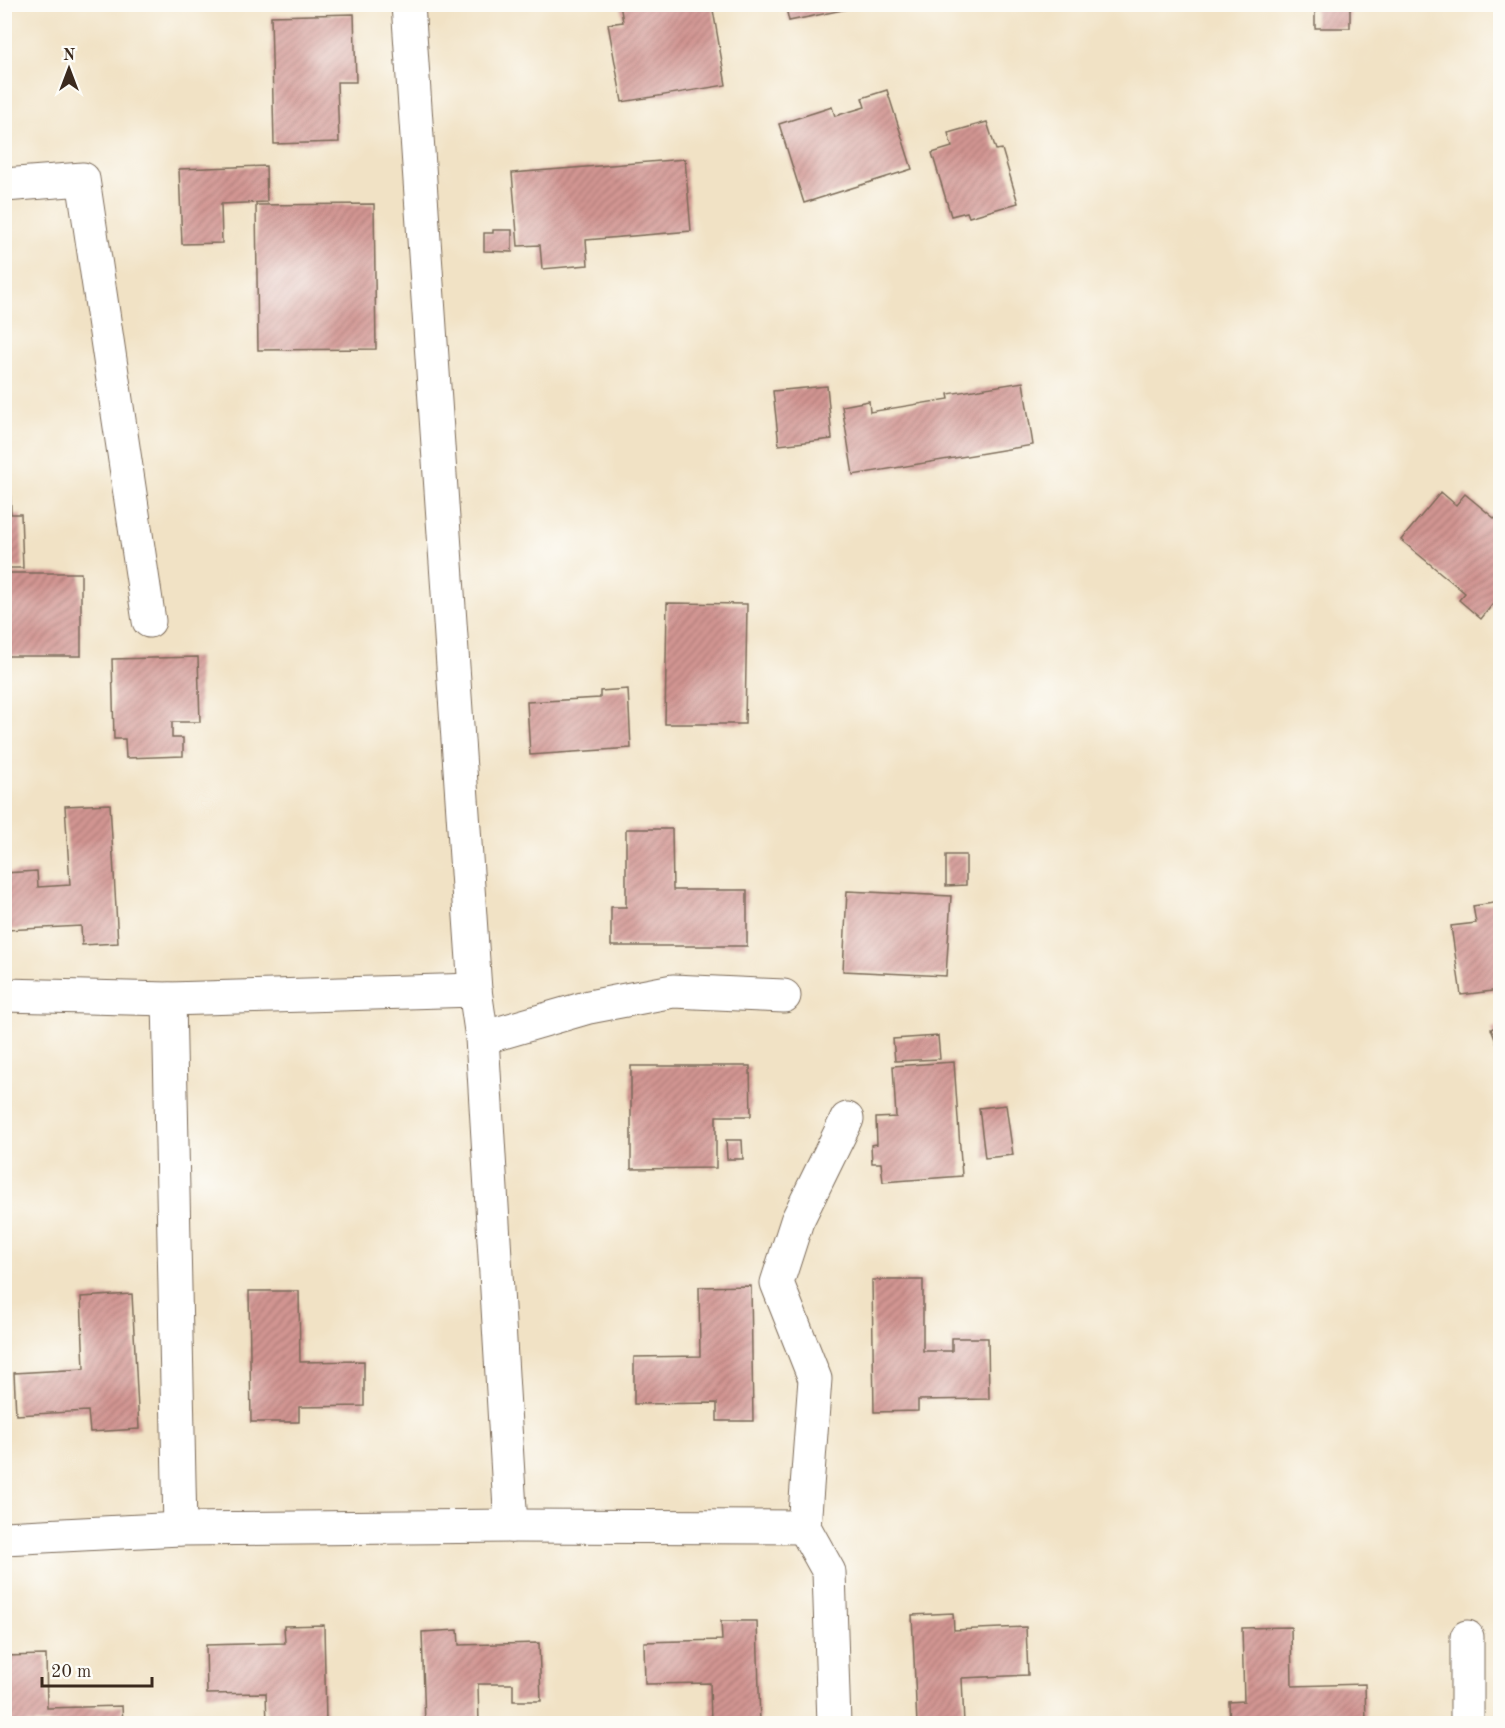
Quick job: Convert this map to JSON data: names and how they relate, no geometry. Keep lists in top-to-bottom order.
{
  "scale_bar": "20 m",
  "north": "top"
}
